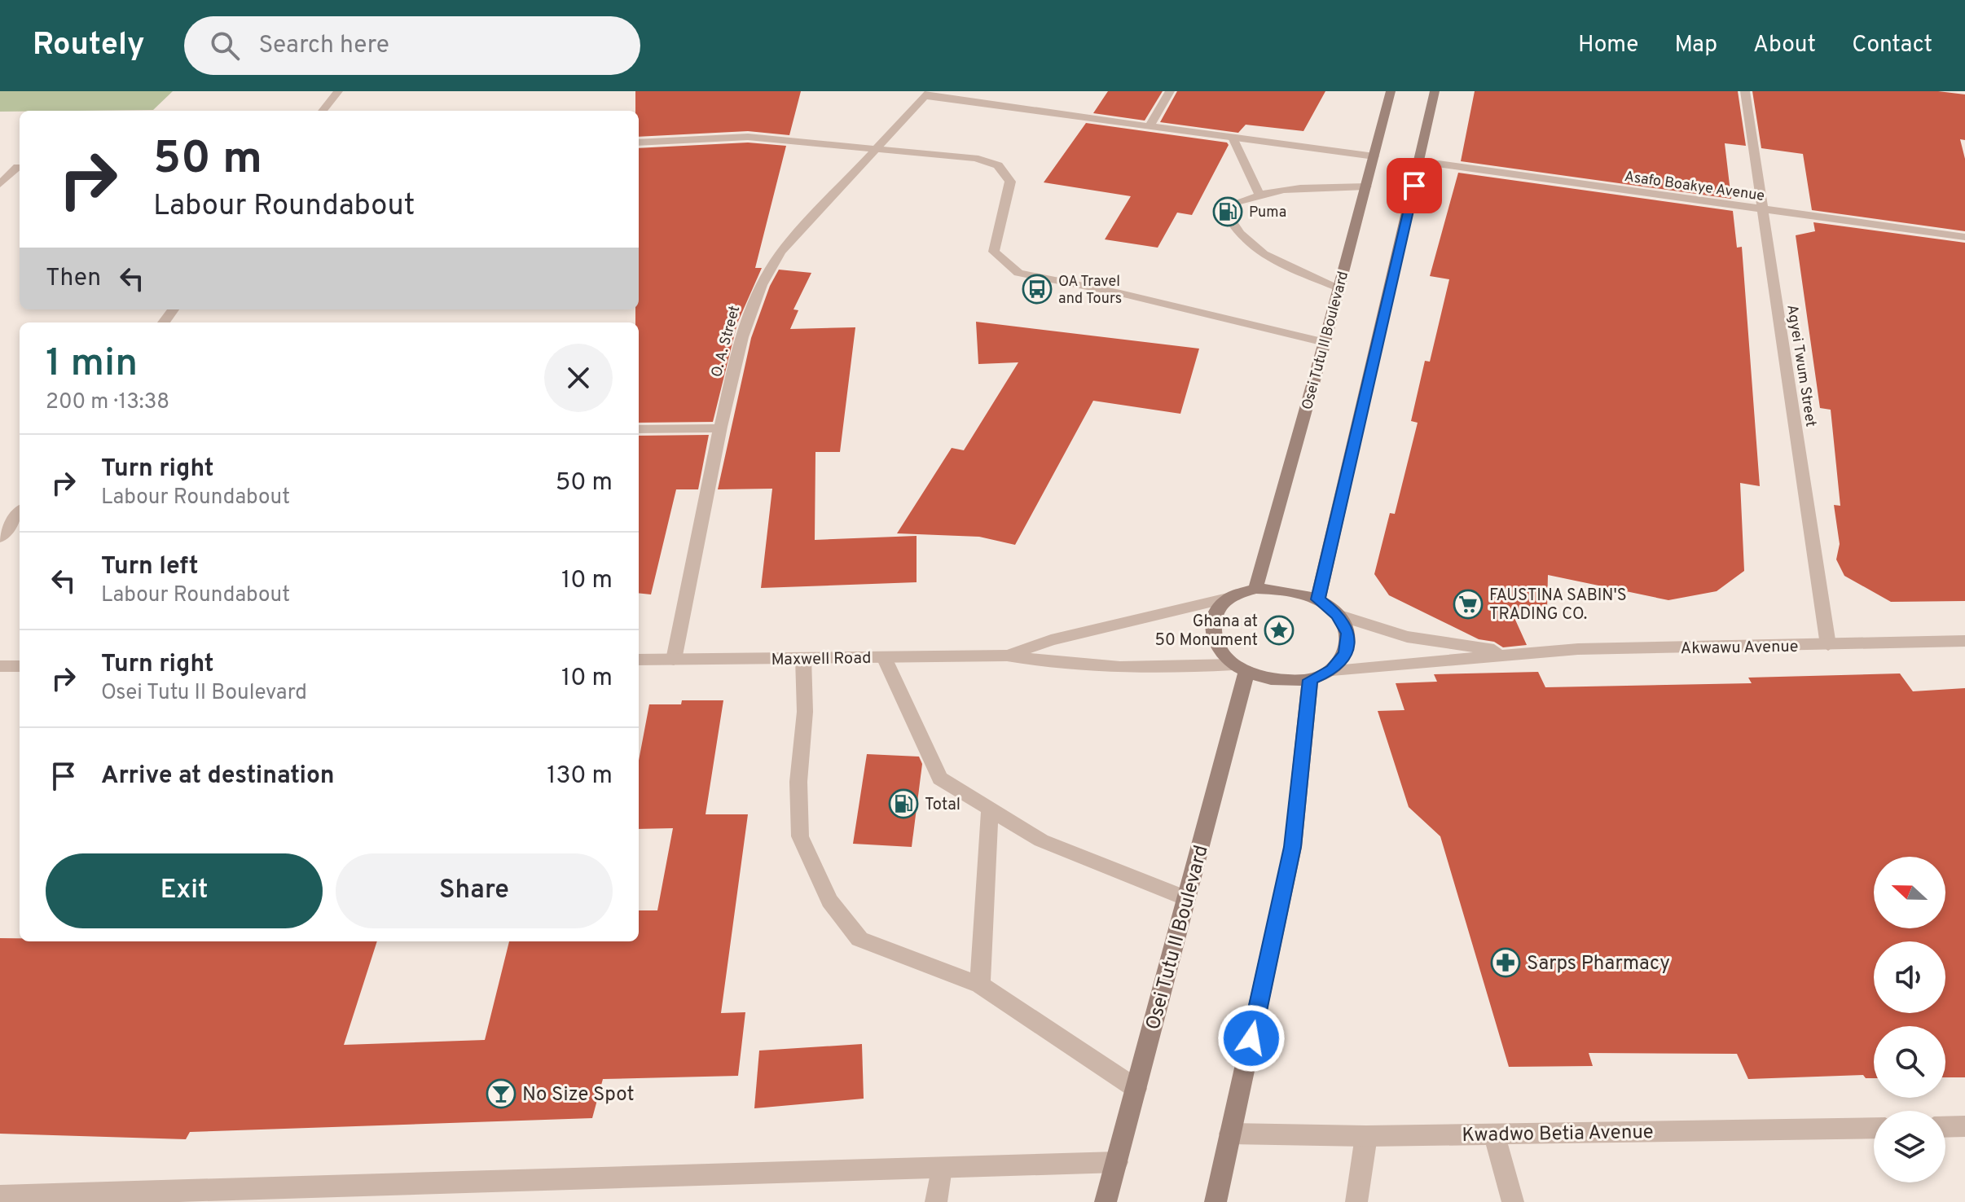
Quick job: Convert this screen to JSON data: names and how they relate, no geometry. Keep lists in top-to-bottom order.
{
  "streets": {
    "main road": ["Osei Tutu II Boulevard"],
    "street": [
      "Asafo Boakye Avenue",
      "O. A. Street",
      "Agyei Twum Street",
      "Akwawu Avenue",
      "Maxwell Road",
      "Kwadwo Betia Avenue"
    ]
  },
  "crossings": [
    ["Asafo Boakye Avenue", "Agyei Twum Street"],
    ["Osei Tutu II Boulevard", "Akwawu Avenue"],
    ["Osei Tutu II Boulevard", "Maxwell Road"],
    ["O. A. Street", "Maxwell Road"],
    ["Agyei Twum Street", "Akwawu Avenue"],
    ["Akwawu Avenue", "Maxwell Road"]
  ],
  "places": {
    "fuel station": ["Puma", "Total"],
    "bus stop": ["OA Travel and Tours"],
    "supermarket": ["FAUSTINA SABIN'S TRADING CO."],
    "place": ["Ghana at 50 Monument"],
    "pharmacy": ["Sarps Pharmacy"],
    "bar": ["No Size Spot"]
  },
  "north": "left",
  "page": {
    "header": "Routely",
    "search": "Search here",
    "nav": [
      "Home",
      "Map",
      "About",
      "Contact"
    ],
    "turn": ["50 m", "Labour Roundabout"],
    "then": "Then",
    "heading": ["1 min", "200 m · 13:38"],
    "list": [
      {
        "name": "Turn right",
        "note": "Labour Roundabout",
        "value": "50 m"
      },
      {
        "name": "Turn left",
        "note": "Labour Roundabout",
        "value": "10 m"
      },
      {
        "name": "Turn right",
        "note": "Osei Tutu II Boulevard",
        "value": "10 m"
      },
      {
        "name": "Arrive at destination",
        "value": "130 m"
      }
    ],
    "buttons": ["Exit", "Share"]
  }
}
